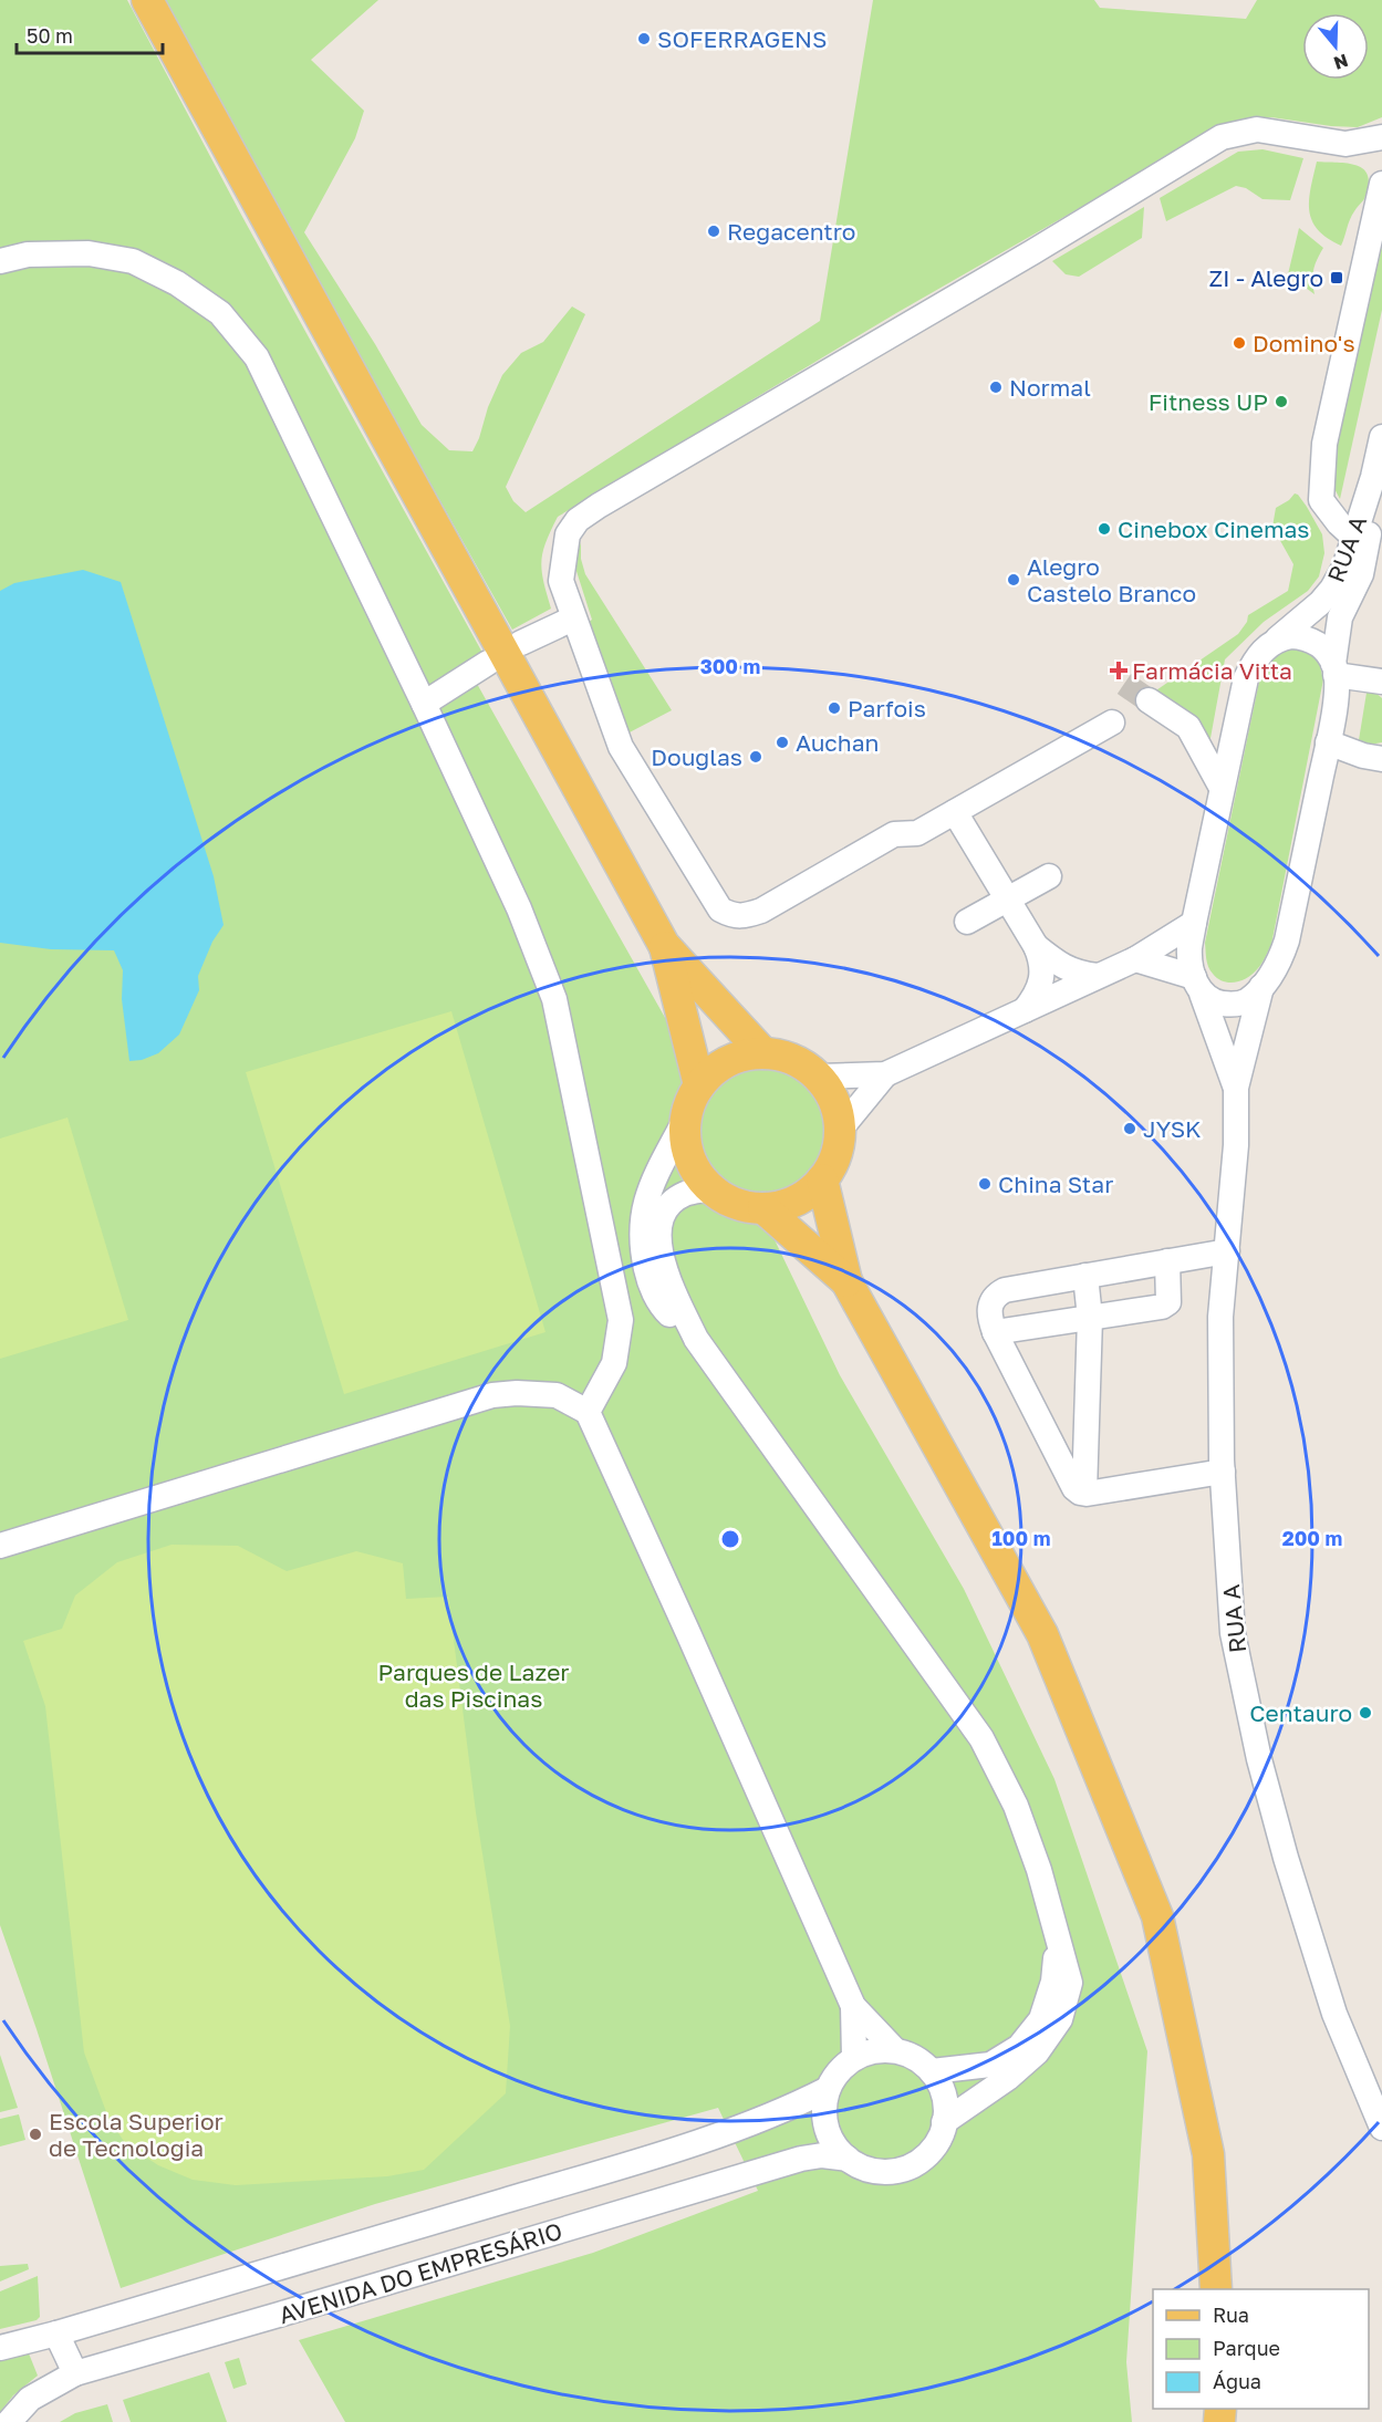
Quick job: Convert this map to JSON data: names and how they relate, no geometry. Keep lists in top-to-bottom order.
{
  "streets": {
    "street": ["RUA A", "AVENIDA DO EMPRESÁRIO"]
  },
  "parks": ["Parques de Lazer das Piscinas"],
  "places": {
    "other": [
      "SOFERRAGENS",
      "Regacentro",
      "Domino's",
      "Normal",
      "Fitness UP",
      "Cinebox Cinemas",
      "Alegro Castelo Branco",
      "Parfois",
      "Auchan",
      "Douglas",
      "JYSK",
      "China Star",
      "Centauro",
      "Escola Superior de Tecnologia"
    ],
    "transit": ["ZI - Alegro"],
    "health": ["Farmácia Vitta"]
  },
  "legend": ["Rua", "Parque", "Água"],
  "scale_bar": "50 m",
  "north": "bottom",
  "rings": ["300 m", "100 m", "200 m"]
}
